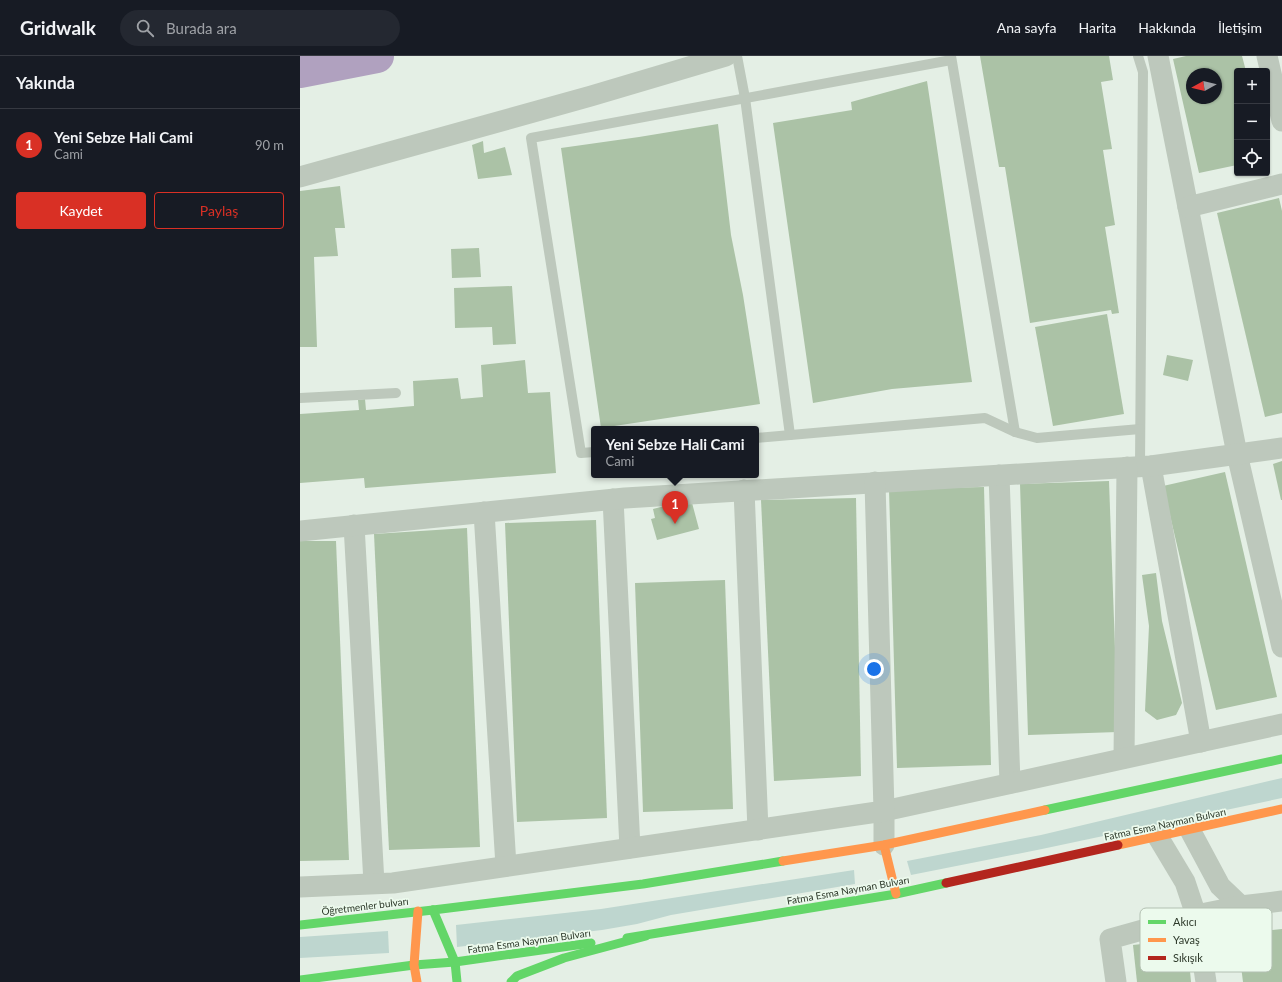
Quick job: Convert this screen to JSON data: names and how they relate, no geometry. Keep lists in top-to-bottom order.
{
  "streets": {
    "main road": ["Fatma Esma Nayman Bulvarı", "Öğretmenler bulvarı"]
  },
  "legend": ["Akıcı", "Yavaş", "Sıkışık"],
  "north": "left",
  "page": {
    "header": "Gridwalk",
    "search": "Burada ara",
    "nav": [
      "Ana sayfa",
      "Harita",
      "Hakkında",
      "İletişim"
    ],
    "heading": "Yakında",
    "map_buttons": ["+", "−"],
    "list": [
      {
        "mark": "1",
        "name": "Yeni Sebze Hali Cami",
        "note": "Cami",
        "value": "90 m"
      }
    ],
    "buttons": ["Kaydet", "Paylaş"],
    "popup": ["Yeni Sebze Hali Cami", "Cami"],
    "pins": "1"
  }
}
